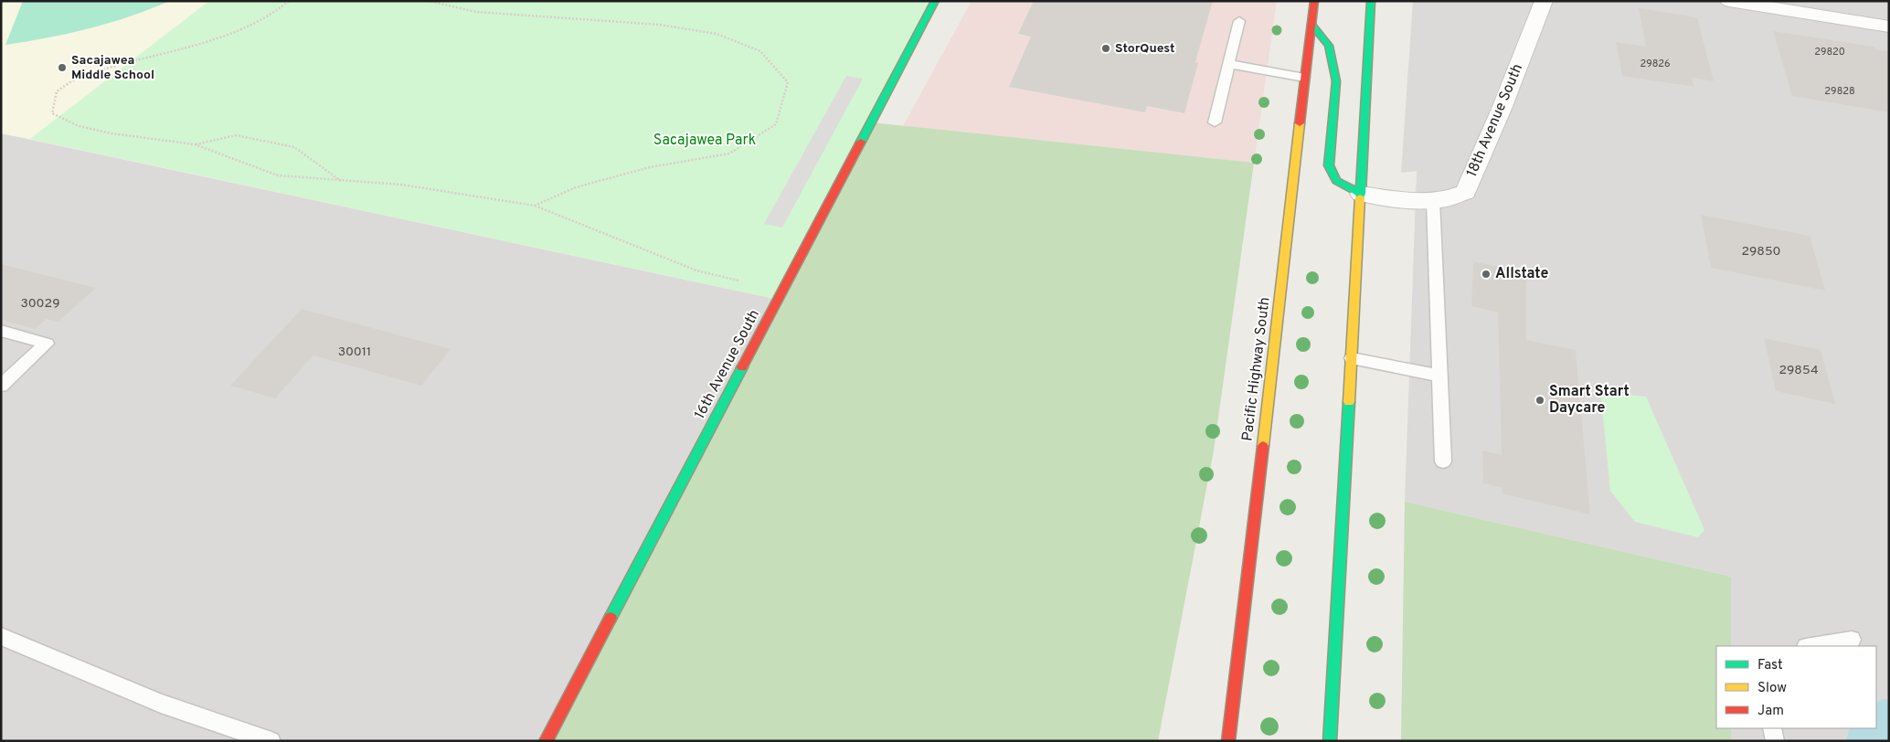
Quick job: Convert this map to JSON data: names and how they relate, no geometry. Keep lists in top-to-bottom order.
{
  "streets": {
    "main road": ["16th Avenue South", "Pacific Highway South"],
    "street": ["18th Avenue South"]
  },
  "parks": ["Sacajawea Park"],
  "places": [
    "StorQuest",
    "Sacajawea Middle School",
    "Allstate",
    "Smart Start Daycare"
  ],
  "house_numbers": [
    "29820",
    "29826",
    "29828",
    "29850",
    "30029",
    "30011",
    "29854"
  ],
  "legend": ["Fast", "Slow", "Jam"]
}
